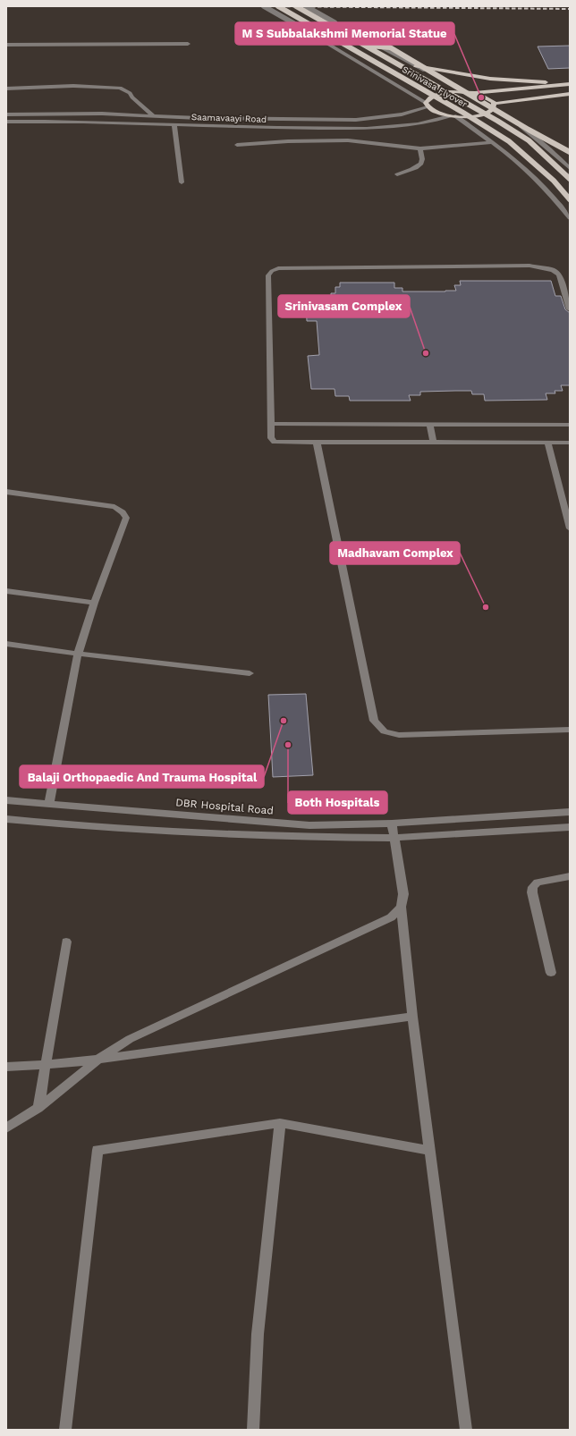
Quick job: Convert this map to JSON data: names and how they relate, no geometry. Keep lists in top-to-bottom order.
{
  "streets": {
    "main road": ["Srinivasa Flyover"],
    "street": ["Saamavaayi Road", "DBR Hospital Road"]
  },
  "places": [
    "M S Subbalakshmi Memorial Statue",
    "Srinivasam Complex",
    "Madhavam Complex",
    "Balaji Orthopaedic And Trauma Hospital",
    "Both Hospitals"
  ]
}
